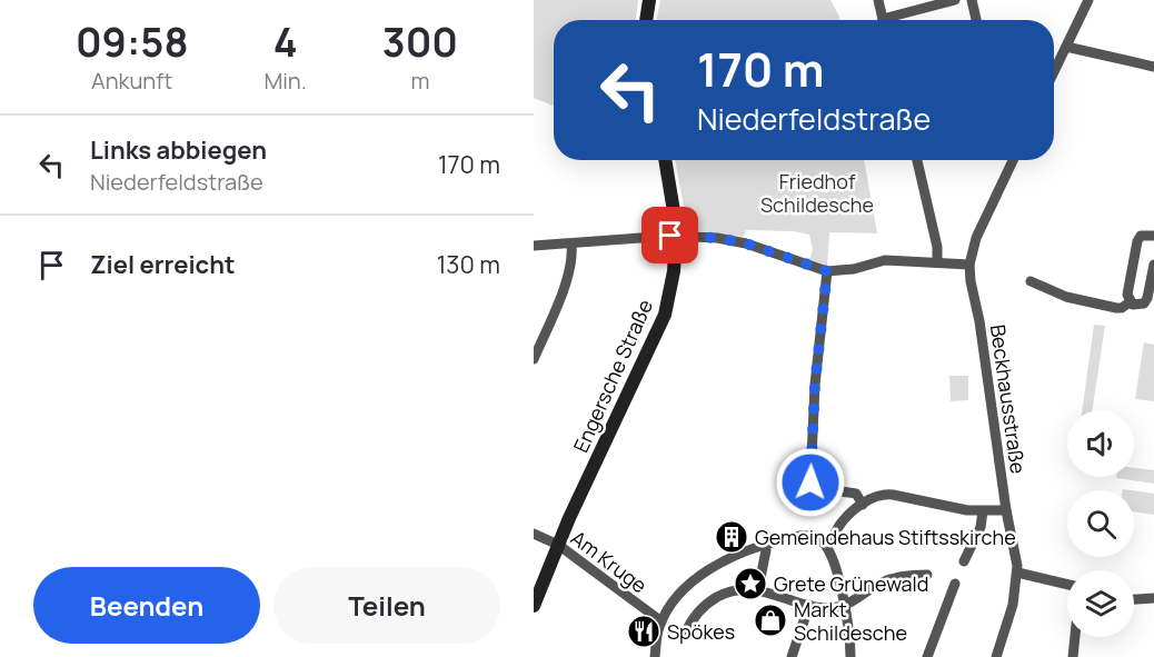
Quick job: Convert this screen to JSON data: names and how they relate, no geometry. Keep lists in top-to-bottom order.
{
  "streets": {
    "main road": ["Engersche Straße"],
    "street": ["Beckhausstraße", "Am Kruge"]
  },
  "crossings": [
    ["Engersche Straße", "Am Kruge"]
  ],
  "parks": ["Friedhof Schildesche"],
  "places": {
    "building": ["Gemeindehaus Stiftsskirche"],
    "place": ["Grete Grünewald"],
    "shop": ["Markt Schildesche"],
    "restaurant": ["Spökes"]
  },
  "page": {
    "eta": [
      "09:58",
      "Ankunft",
      "4",
      "Min.",
      "300",
      "m"
    ],
    "turn": ["170 m", "Niederfeldstraße"],
    "list": [
      {
        "name": "Links abbiegen",
        "note": "Niederfeldstraße",
        "value": "170 m"
      },
      {
        "name": "Ziel erreicht",
        "value": "130 m"
      }
    ],
    "buttons": ["Beenden", "Teilen"]
  }
}
